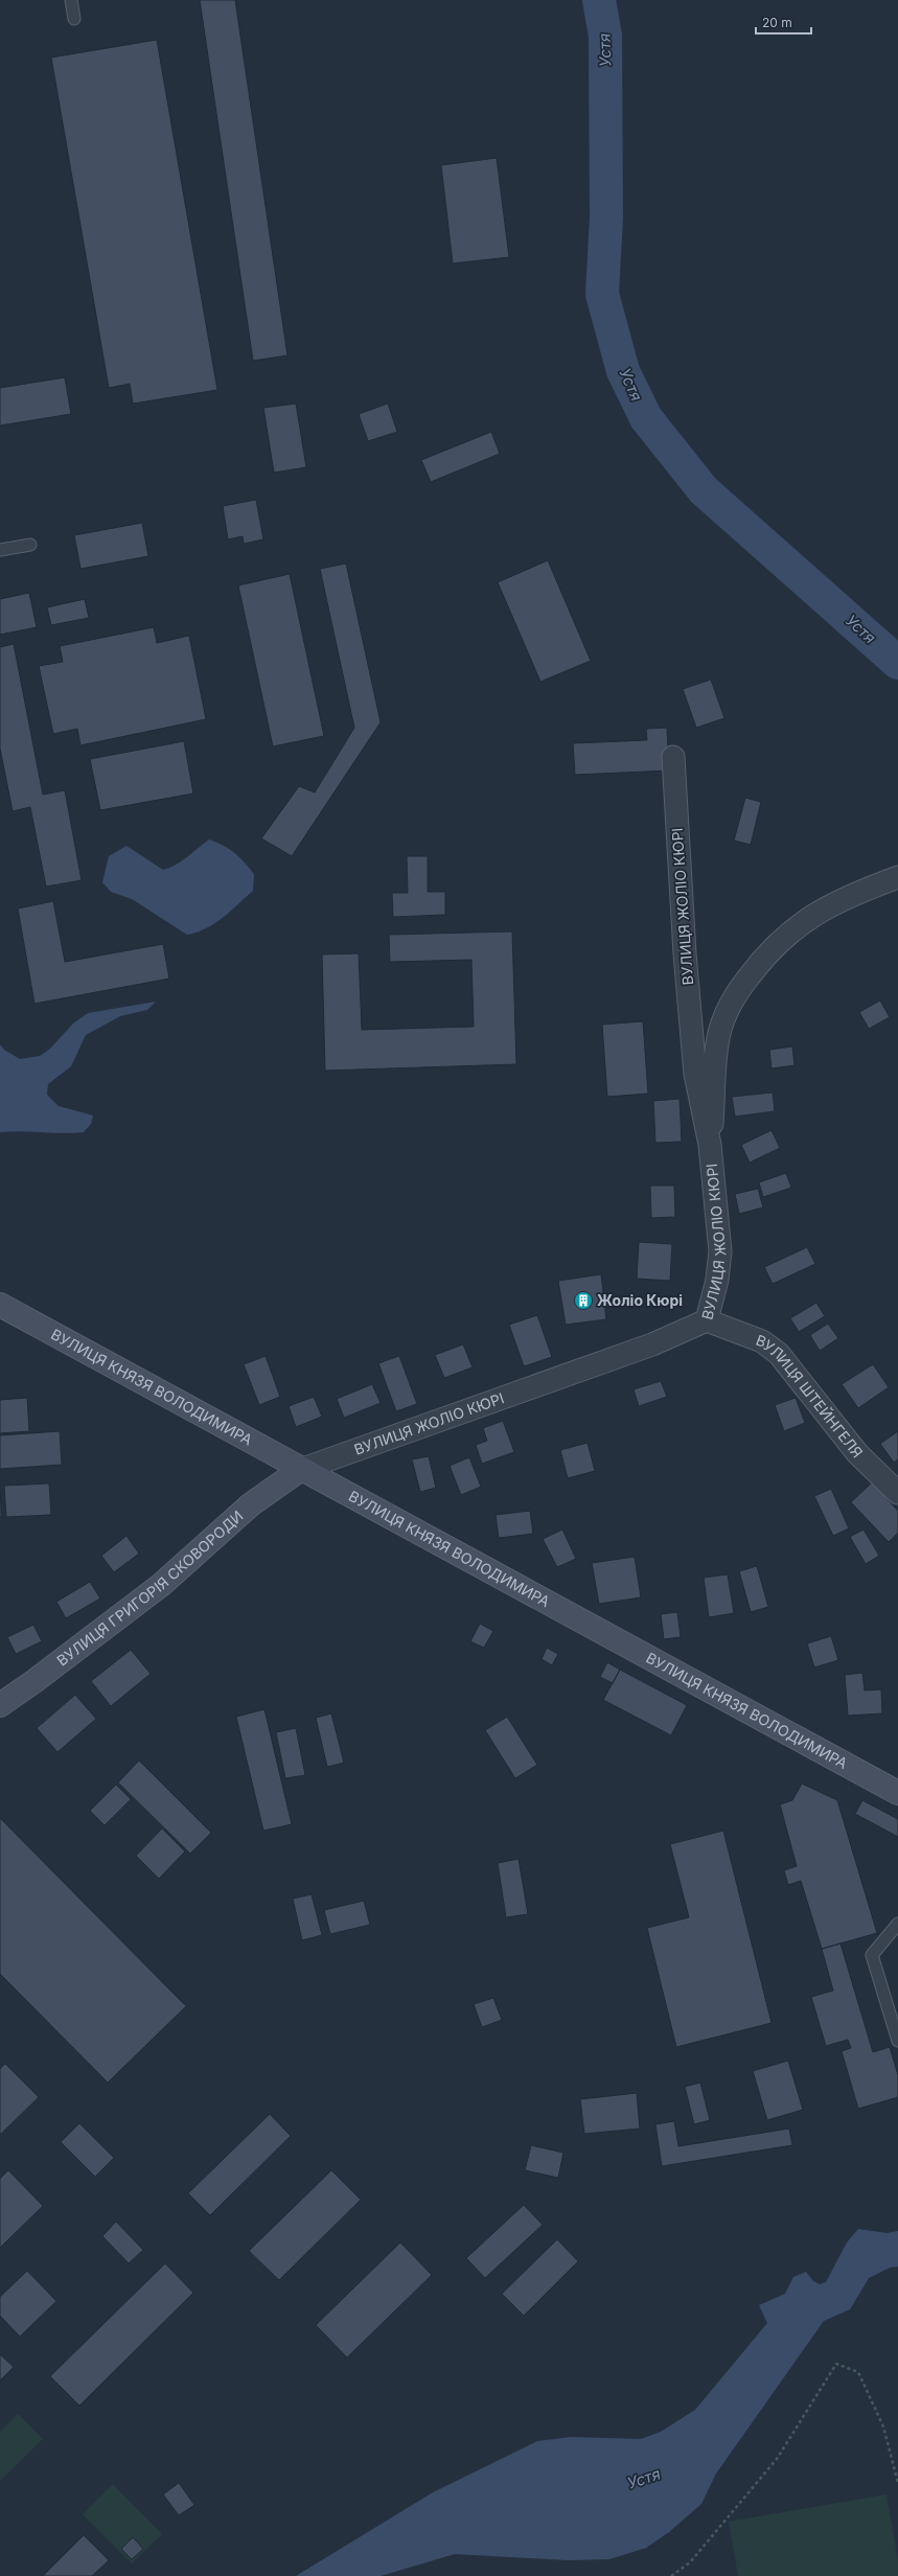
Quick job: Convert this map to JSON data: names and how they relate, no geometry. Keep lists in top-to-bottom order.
{
  "streets": {
    "main road": ["ВУЛИЦЯ КНЯЗЯ ВОЛОДИМИРА", "ВУЛИЦЯ ГРИГОРІЯ СКОВОРОДИ"],
    "street": ["ВУЛИЦЯ ЖОЛІО КЮРІ", "ВУЛИЦЯ ШТЕЙНГЕЛЯ"]
  },
  "crossings": [
    ["ВУЛИЦЯ ЖОЛІО КЮРІ", "ВУЛИЦЯ КНЯЗЯ ВОЛОДИМИРА"],
    ["ВУЛИЦЯ ЖОЛІО КЮРІ", "ВУЛИЦЯ ШТЕЙНГЕЛЯ"],
    ["ВУЛИЦЯ ЖОЛІО КЮРІ", "ВУЛИЦЯ ГРИГОРІЯ СКОВОРОДИ"],
    ["ВУЛИЦЯ КНЯЗЯ ВОЛОДИМИРА", "ВУЛИЦЯ ГРИГОРІЯ СКОВОРОДИ"]
  ],
  "water": ["Устя"],
  "places": {
    "building": ["Жоліо Кюрі"]
  },
  "scale_bar": "20 m"
}
